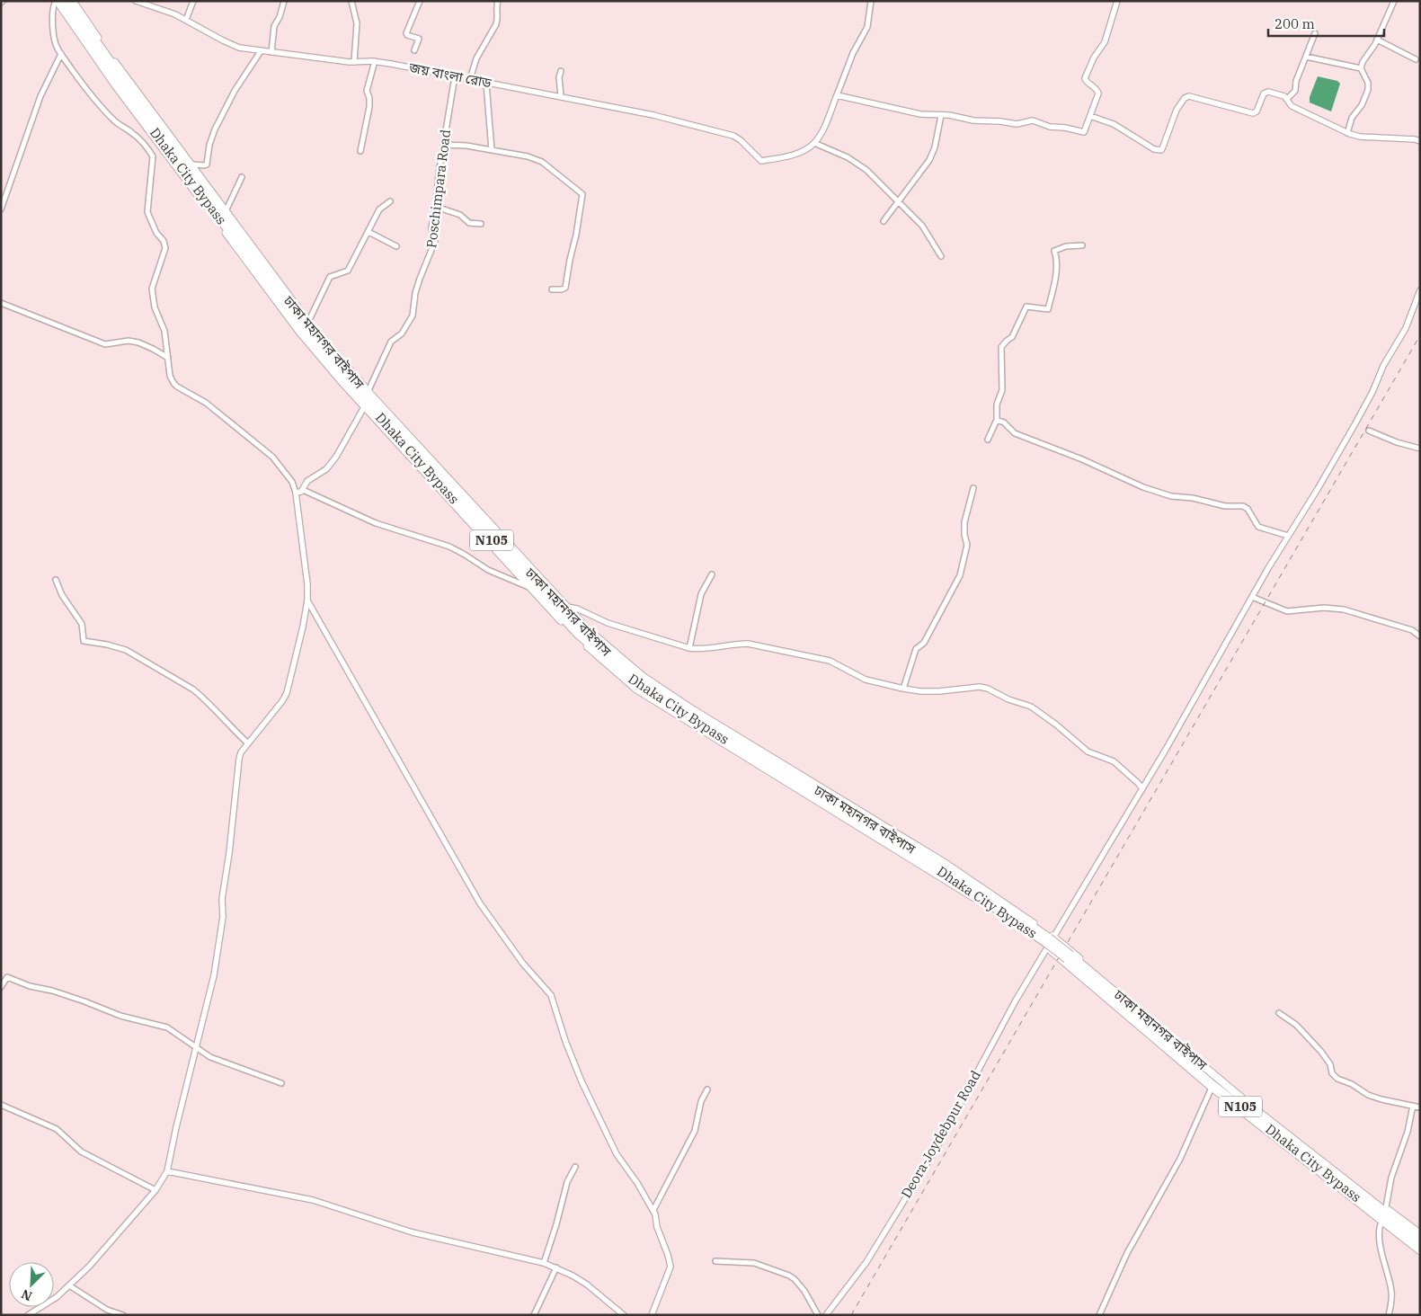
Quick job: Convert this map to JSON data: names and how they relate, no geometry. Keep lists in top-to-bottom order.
{
  "streets": {
    "highway": ["Dhaka City Bypass", "ঢাকা মহানগর বাইপাস", "N105"],
    "street": ["জয় বাংলা রোড", "Poschimpara Road", "Deora-Joydebpur Road"]
  },
  "crossings": [
    ["জয় বাংলা রোড", "Poschimpara Road"],
    ["Dhaka City Bypass", "ঢাকা মহানগর বাইপাস"],
    ["Dhaka City Bypass", "Deora-Joydebpur Road"],
    ["ঢাকা মহানগর বাইপাস", "Deora-Joydebpur Road"]
  ],
  "scale_bar": "200 m",
  "north": "bottom left"
}
